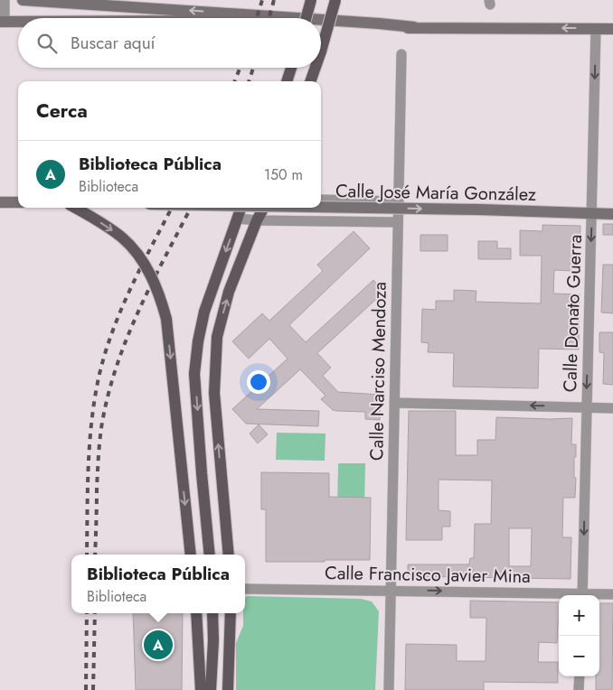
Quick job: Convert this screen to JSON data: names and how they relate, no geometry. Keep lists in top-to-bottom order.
{
  "streets": {
    "main road": ["Calle José María González"],
    "street": ["Calle Donato Guerra", "Calle Narciso Mendoza", "Calle Francisco Javier Mina"]
  },
  "crossings": [
    ["Calle José María González", "Calle Donato Guerra"],
    ["Calle Narciso Mendoza", "Calle Francisco Javier Mina"]
  ],
  "one_way": ["Calle José María González", "Calle Donato Guerra", "Calle Francisco Javier Mina"],
  "page": {
    "search": "Buscar aquí",
    "heading": "Cerca",
    "list": [
      {
        "mark": "A",
        "name": "Biblioteca Pública",
        "note": "Biblioteca",
        "value": "150 m"
      }
    ],
    "popup": ["Biblioteca Pública", "Biblioteca"],
    "map_buttons": ["+", "−"],
    "pins": "A"
  }
}
